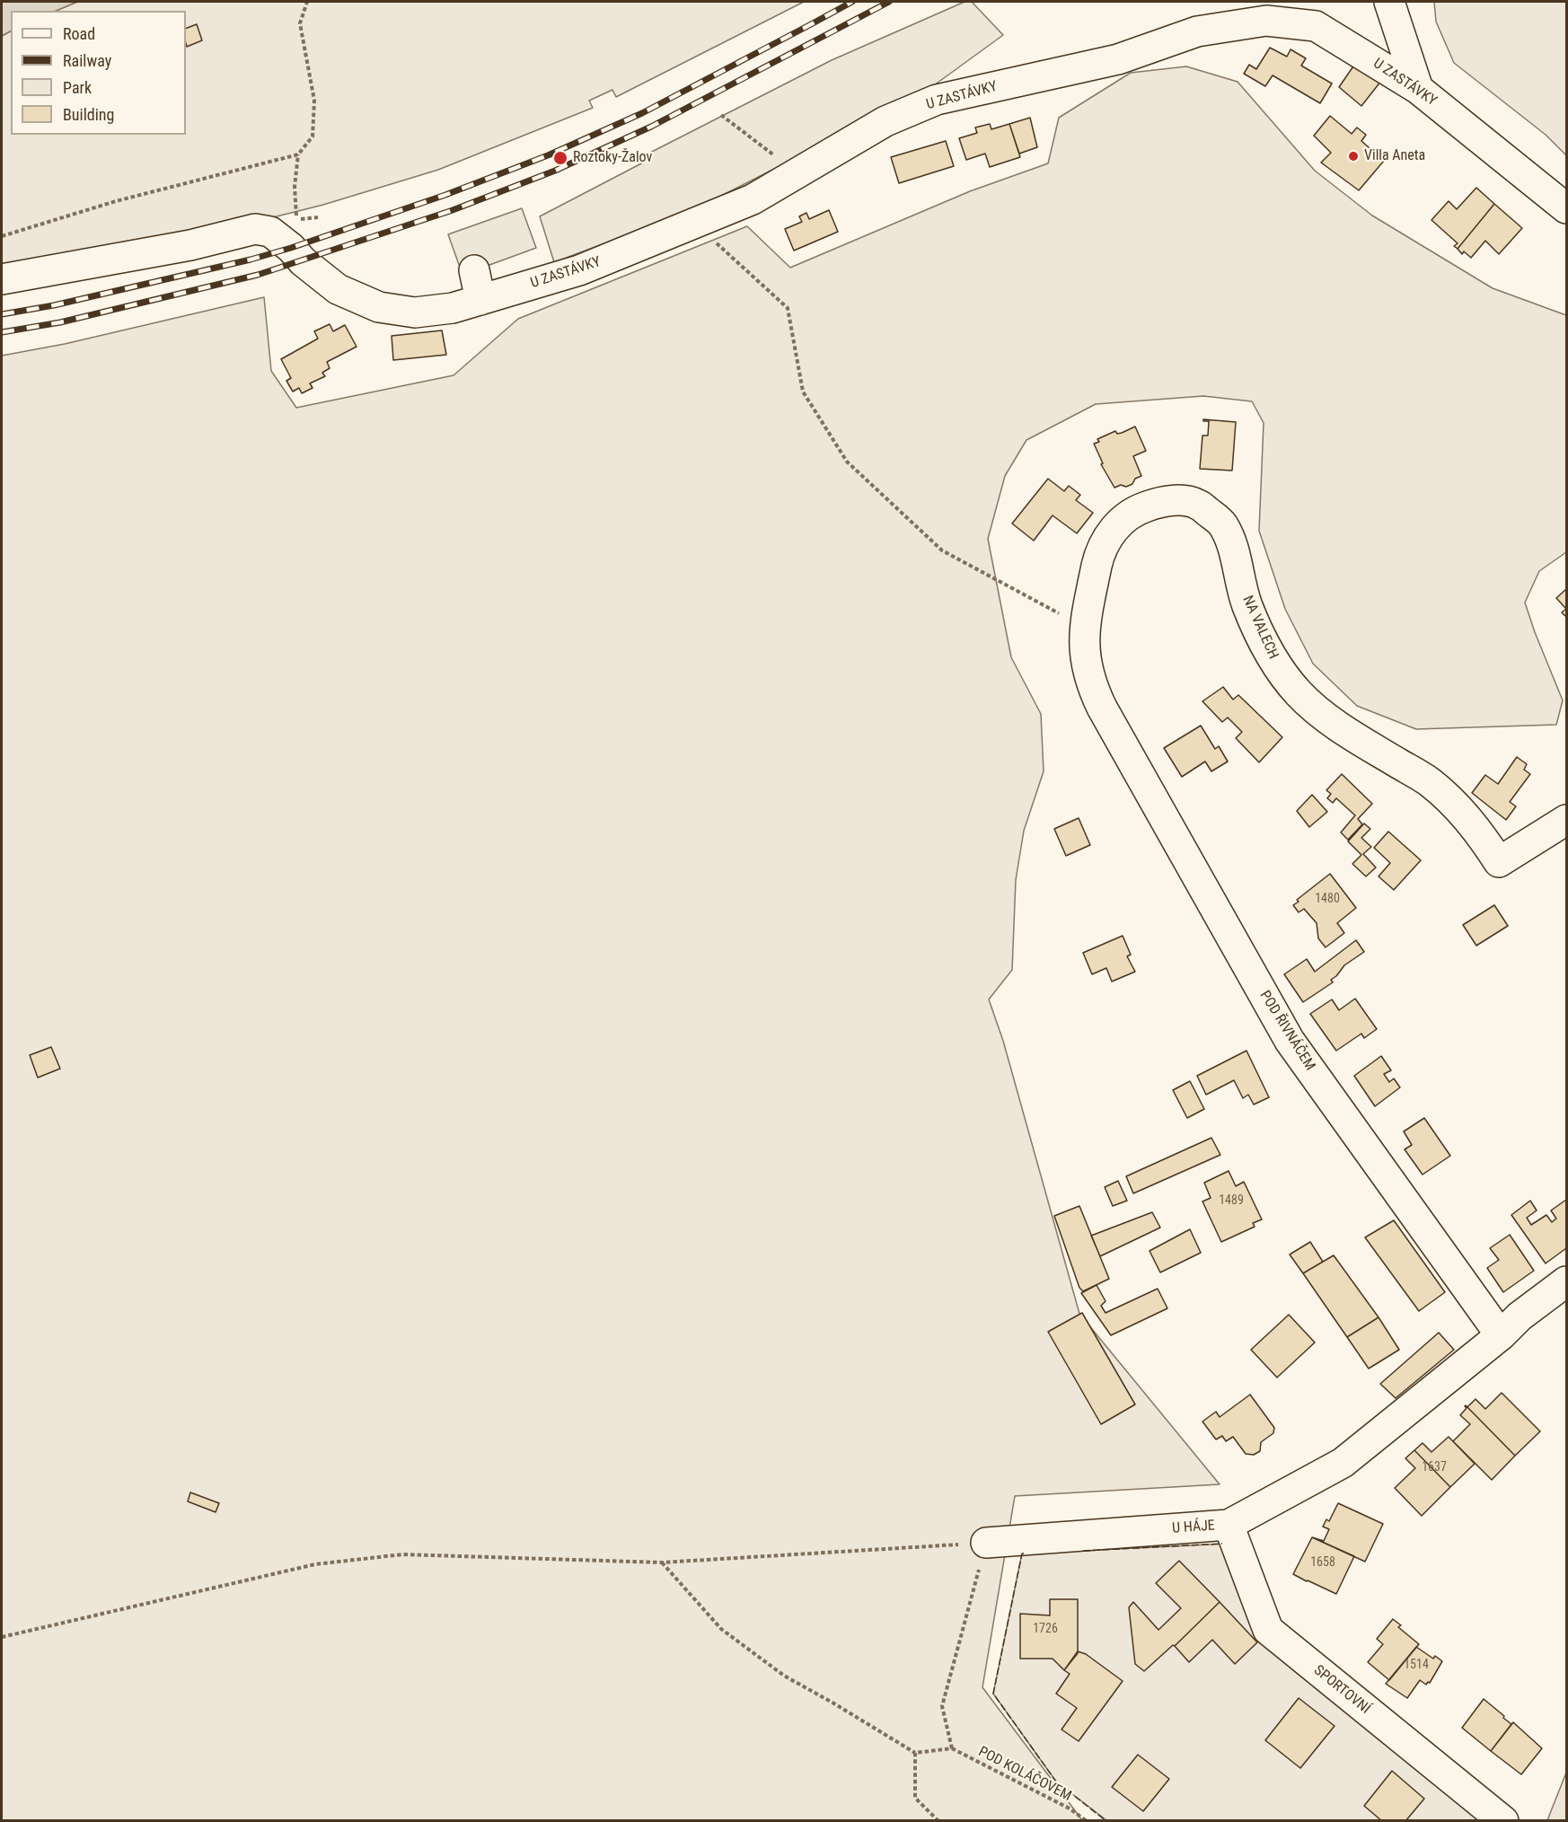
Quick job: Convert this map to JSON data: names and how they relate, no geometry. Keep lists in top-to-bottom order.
{
  "streets": {
    "street": [
      "U ZASTÁVKY",
      "NA VALECH",
      "POD ŘIVNÁČEM",
      "U HÁJE",
      "SPORTOVNÍ"
    ],
    "path": ["POD KOLÁČOVEM"]
  },
  "crossings": [
    ["NA VALECH", "POD ŘIVNÁČEM"],
    ["POD ŘIVNÁČEM", "U HÁJE"],
    ["U HÁJE", "SPORTOVNÍ"]
  ],
  "places": ["Villa Aneta", "Roztoky-Žalov"],
  "house_numbers": [
    "1480",
    "1489",
    "1637",
    "1658",
    "1726",
    "1514"
  ],
  "legend": [
    "Road",
    "Railway",
    "Park",
    "Building"
  ]
}
